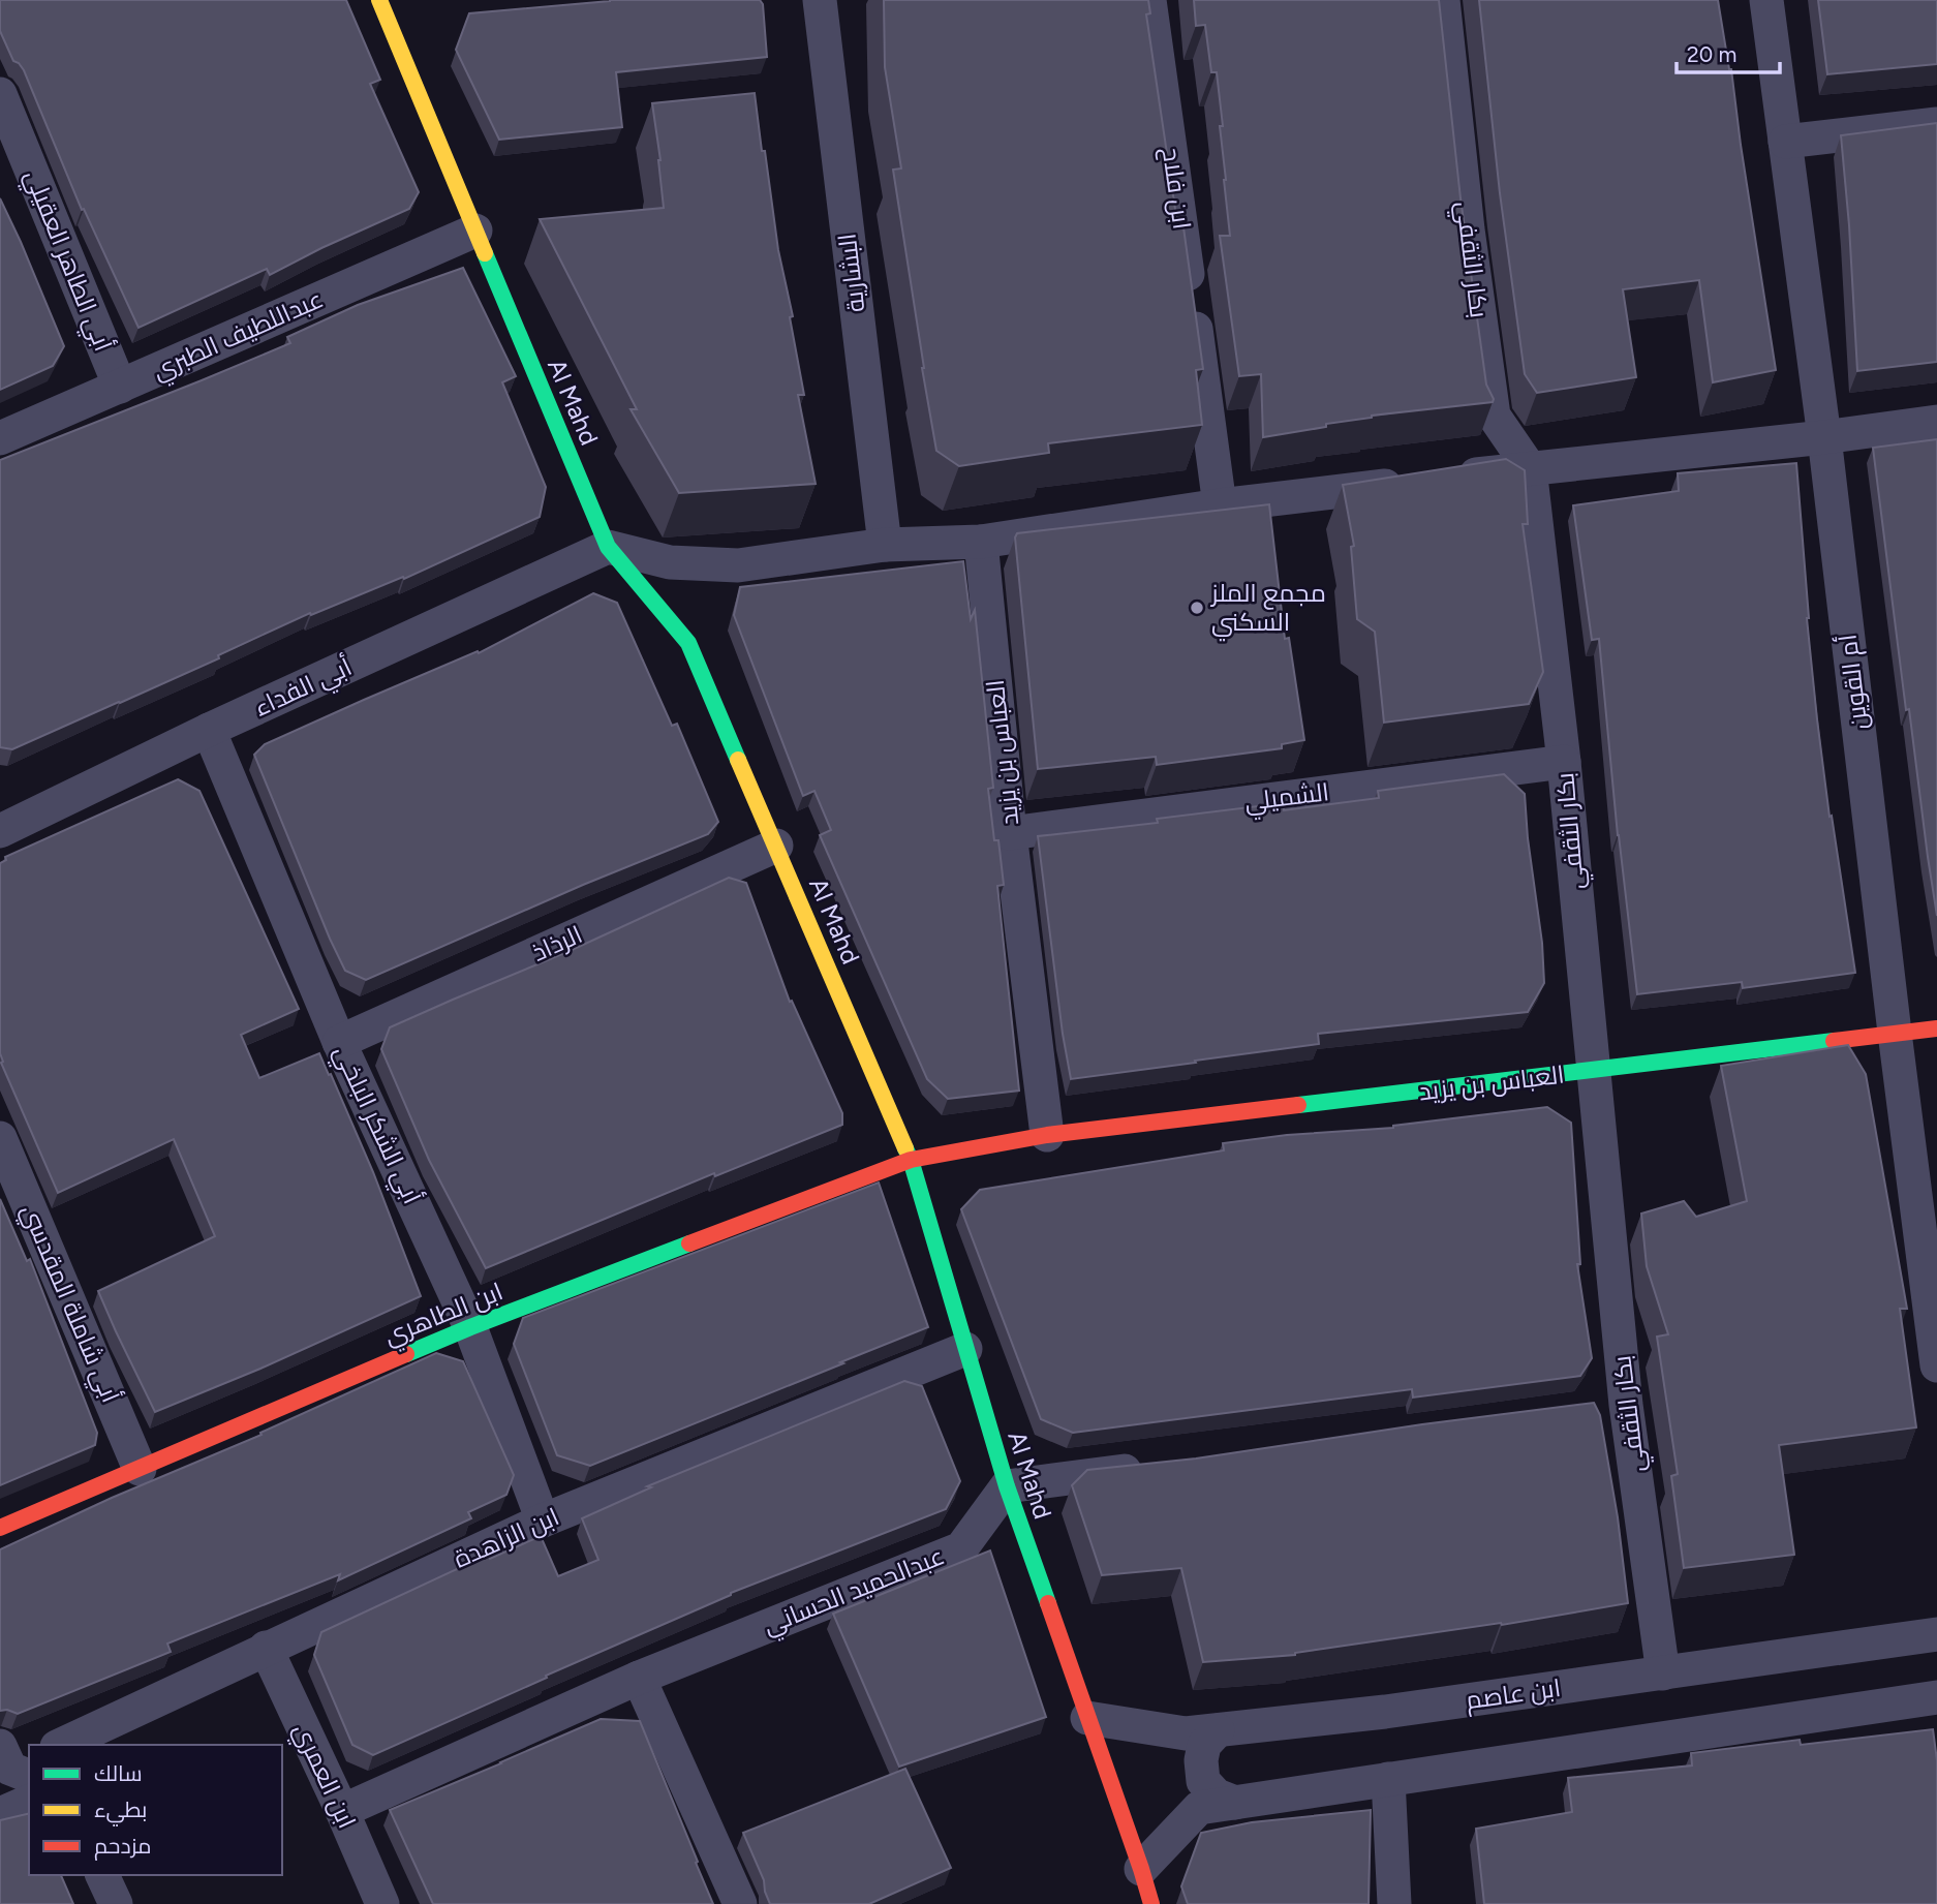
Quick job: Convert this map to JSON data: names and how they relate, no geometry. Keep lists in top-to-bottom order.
{
  "streets": {
    "street": [
      "ابن فلاح",
      "بكار الثقفي",
      "أبي الطاهر العقيلي",
      "البشارية",
      "عبداللطيف الطبري",
      "Al Mahd",
      "أم القوين",
      "أبي الفداء",
      "العباس بن يزيد",
      "الشميلي",
      "الرذاذ",
      "أبي الشكر البلخي",
      "أبي شاملة المقدسي",
      "ابن الطاهري",
      "ابن الزاهدة",
      "عبدالحميد الحساني",
      "ابن عاصم",
      "ابن العمري"
    ]
  },
  "crossings": [
    ["بكار الثقفي", "العباس بن يزيد"],
    ["بكار الثقفي", "الشميلي"],
    ["بكار الثقفي", "ابن عاصم"],
    ["أبي الطاهر العقيلي", "عبداللطيف الطبري"],
    ["عبداللطيف الطبري", "Al Mahd"],
    ["Al Mahd", "أبي الفداء"],
    ["Al Mahd", "العباس بن يزيد"],
    ["Al Mahd", "الرذاذ"],
    ["Al Mahd", "ابن الطاهري"],
    ["Al Mahd", "ابن الزاهدة"],
    ["Al Mahd", "عبدالحميد الحساني"],
    ["Al Mahd", "ابن عاصم"],
    ["أم القوين", "العباس بن يزيد"],
    ["أبي الفداء", "أبي الشكر البلخي"],
    ["العباس بن يزيد", "الشميلي"],
    ["العباس بن يزيد", "ابن الطاهري"],
    ["الرذاذ", "أبي الشكر البلخي"],
    ["أبي الشكر البلخي", "ابن الطاهري"],
    ["أبي الشكر البلخي", "ابن الزاهدة"],
    ["أبي شاملة المقدسي", "ابن الطاهري"],
    ["ابن الزاهدة", "ابن العمري"],
    ["عبدالحميد الحساني", "ابن العمري"]
  ],
  "places": ["مجمع الملز السكني"],
  "legend": ["سالك", "بطيء", "مزدحم"],
  "scale_bar": "20 m"
}
